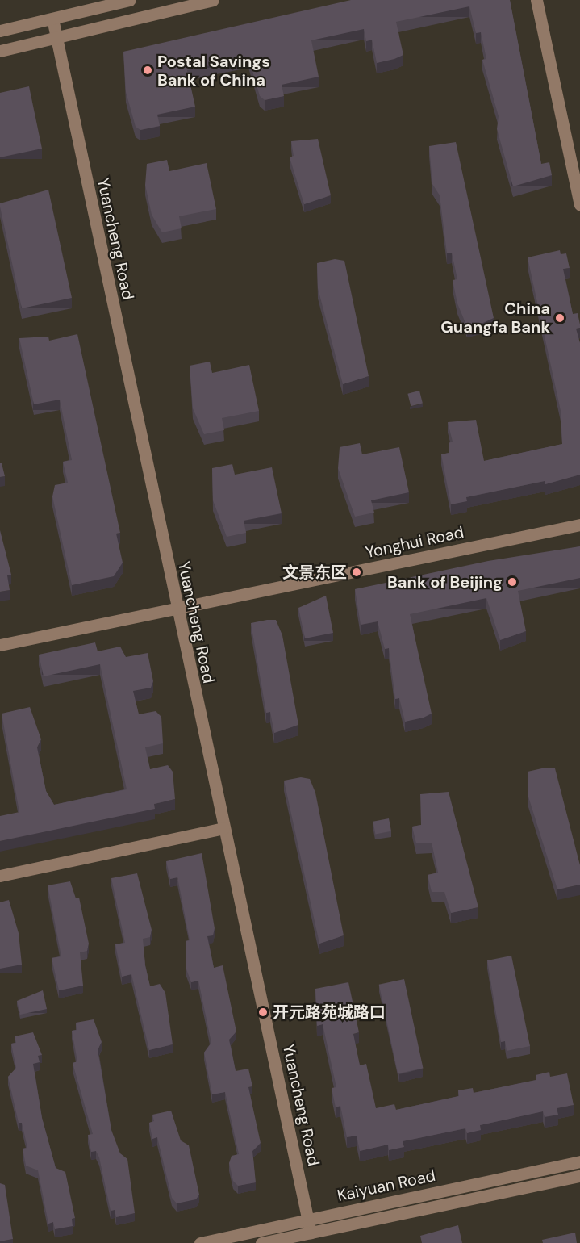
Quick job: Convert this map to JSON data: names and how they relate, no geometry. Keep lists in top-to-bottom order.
{
  "streets": {
    "street": ["Yuancheng Road", "Yonghui Road", "Kaiyuan Road"]
  },
  "crossings": [
    ["Yuancheng Road", "Yonghui Road"],
    ["Yuancheng Road", "Kaiyuan Road"]
  ],
  "places": [
    "Postal Savings Bank of China",
    "China Guangfa Bank",
    "文景东区",
    "Bank of Beijing",
    "开元路苑城路口"
  ]
}
